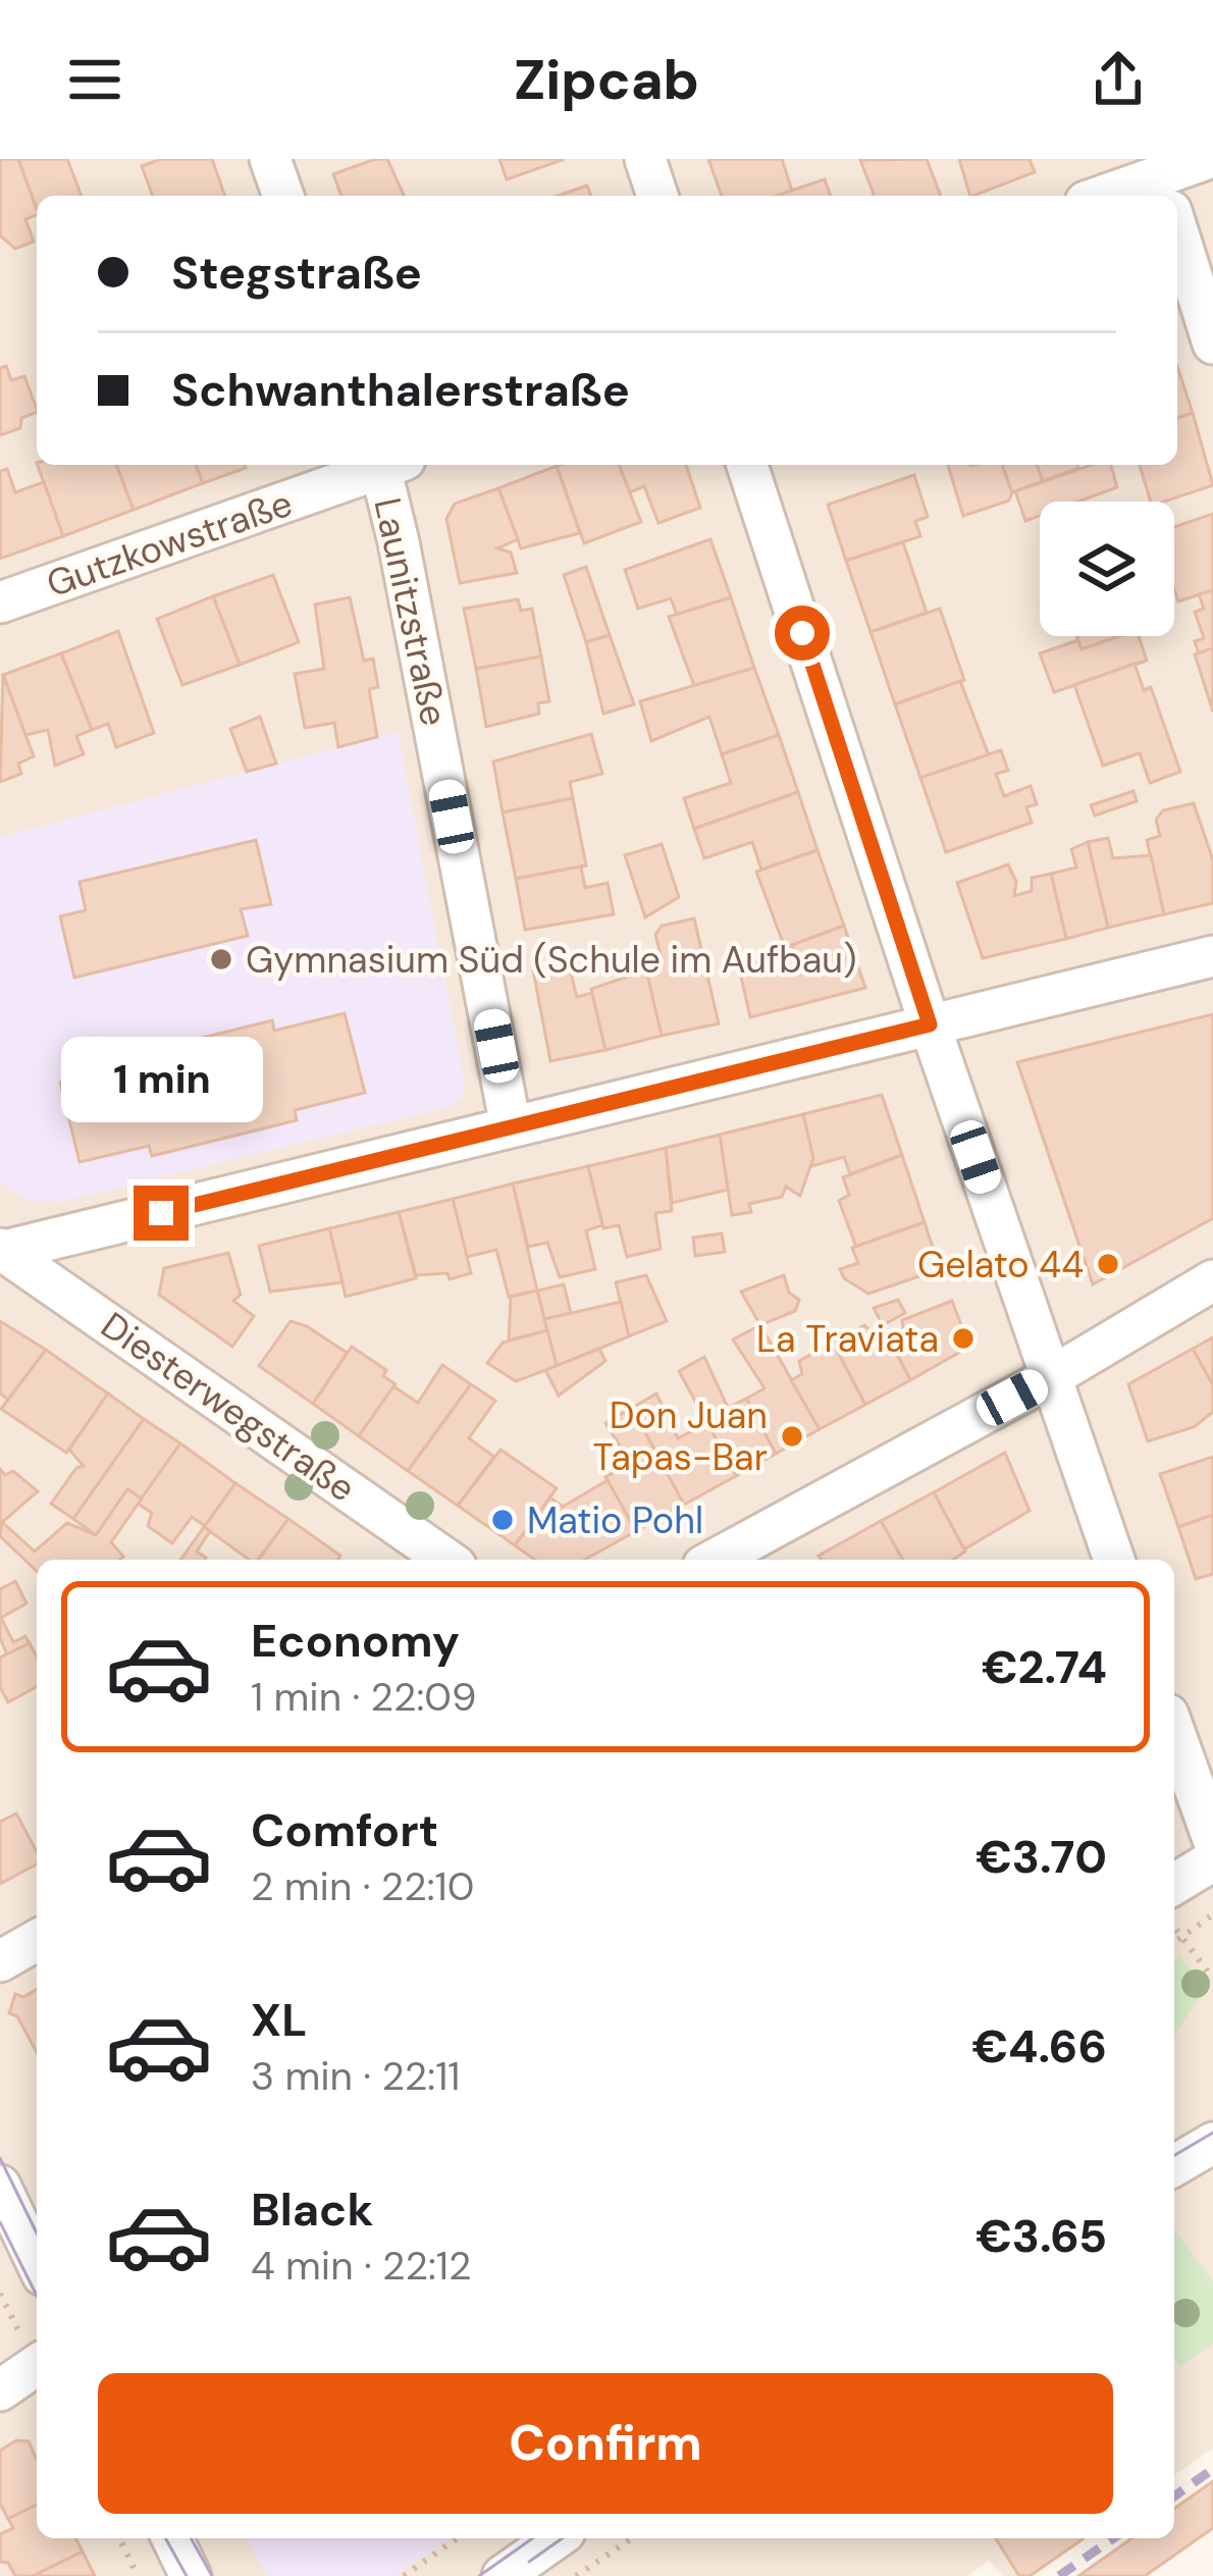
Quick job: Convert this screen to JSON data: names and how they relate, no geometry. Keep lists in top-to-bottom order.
{
  "streets": {
    "street": ["Gutzkowstraße", "Launitzstraße", "Diesterwegstraße"]
  },
  "places": [
    "Gymnasium Süd (Schule im Aufbau)",
    "Gelato 44",
    "La Traviata",
    "Don Juan Tapas-Bar",
    "Matio Pohl"
  ],
  "page": {
    "header": "Zipcab",
    "banner": ["Stegstraße", "Schwanthalerstraße"],
    "bubble": "1 min",
    "list": [
      {
        "name": "Economy",
        "note": "1 min · 22:09",
        "value": "€2.74"
      },
      {
        "name": "Comfort",
        "note": "2 min · 22:10",
        "value": "€3.70"
      },
      {
        "name": "XL",
        "note": "3 min · 22:11",
        "value": "€4.66"
      },
      {
        "name": "Black",
        "note": "4 min · 22:12",
        "value": "€3.65"
      }
    ],
    "buttons": "Confirm"
  }
}
